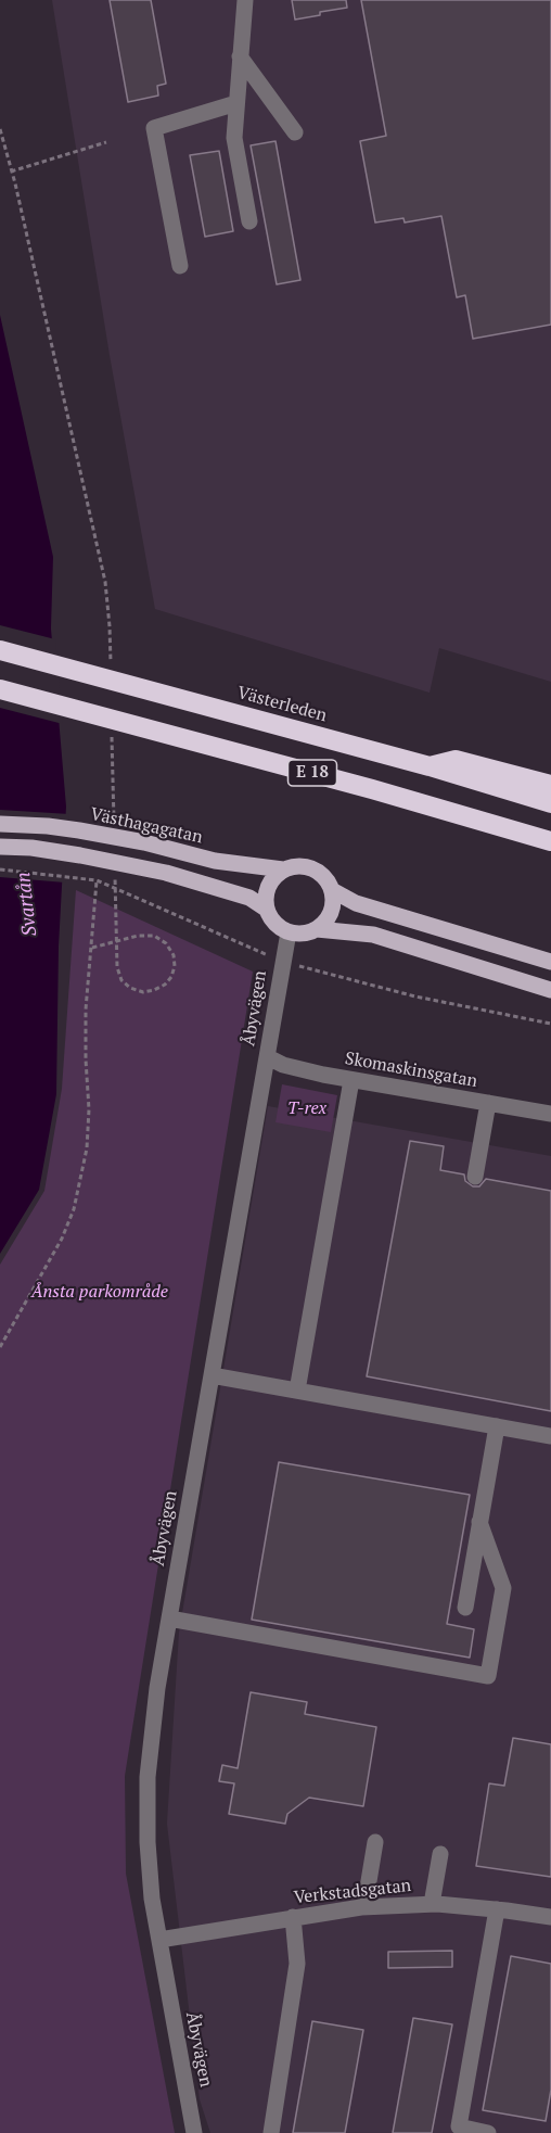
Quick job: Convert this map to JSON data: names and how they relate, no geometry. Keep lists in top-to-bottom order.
{
  "streets": {
    "highway": ["Västerleden", "E 18"],
    "main road": ["Västhagagatan"],
    "street": ["Åbyvägen", "Skomaskinsgatan", "Verkstadsgatan"]
  },
  "crossings": [
    ["Västerleden", "E 18"],
    ["Västhagagatan", "Åbyvägen"],
    ["Åbyvägen", "Skomaskinsgatan"],
    ["Åbyvägen", "Verkstadsgatan"]
  ],
  "water": ["Svartån"],
  "parks": ["T-rex", "Ånsta parkområde"]
}
